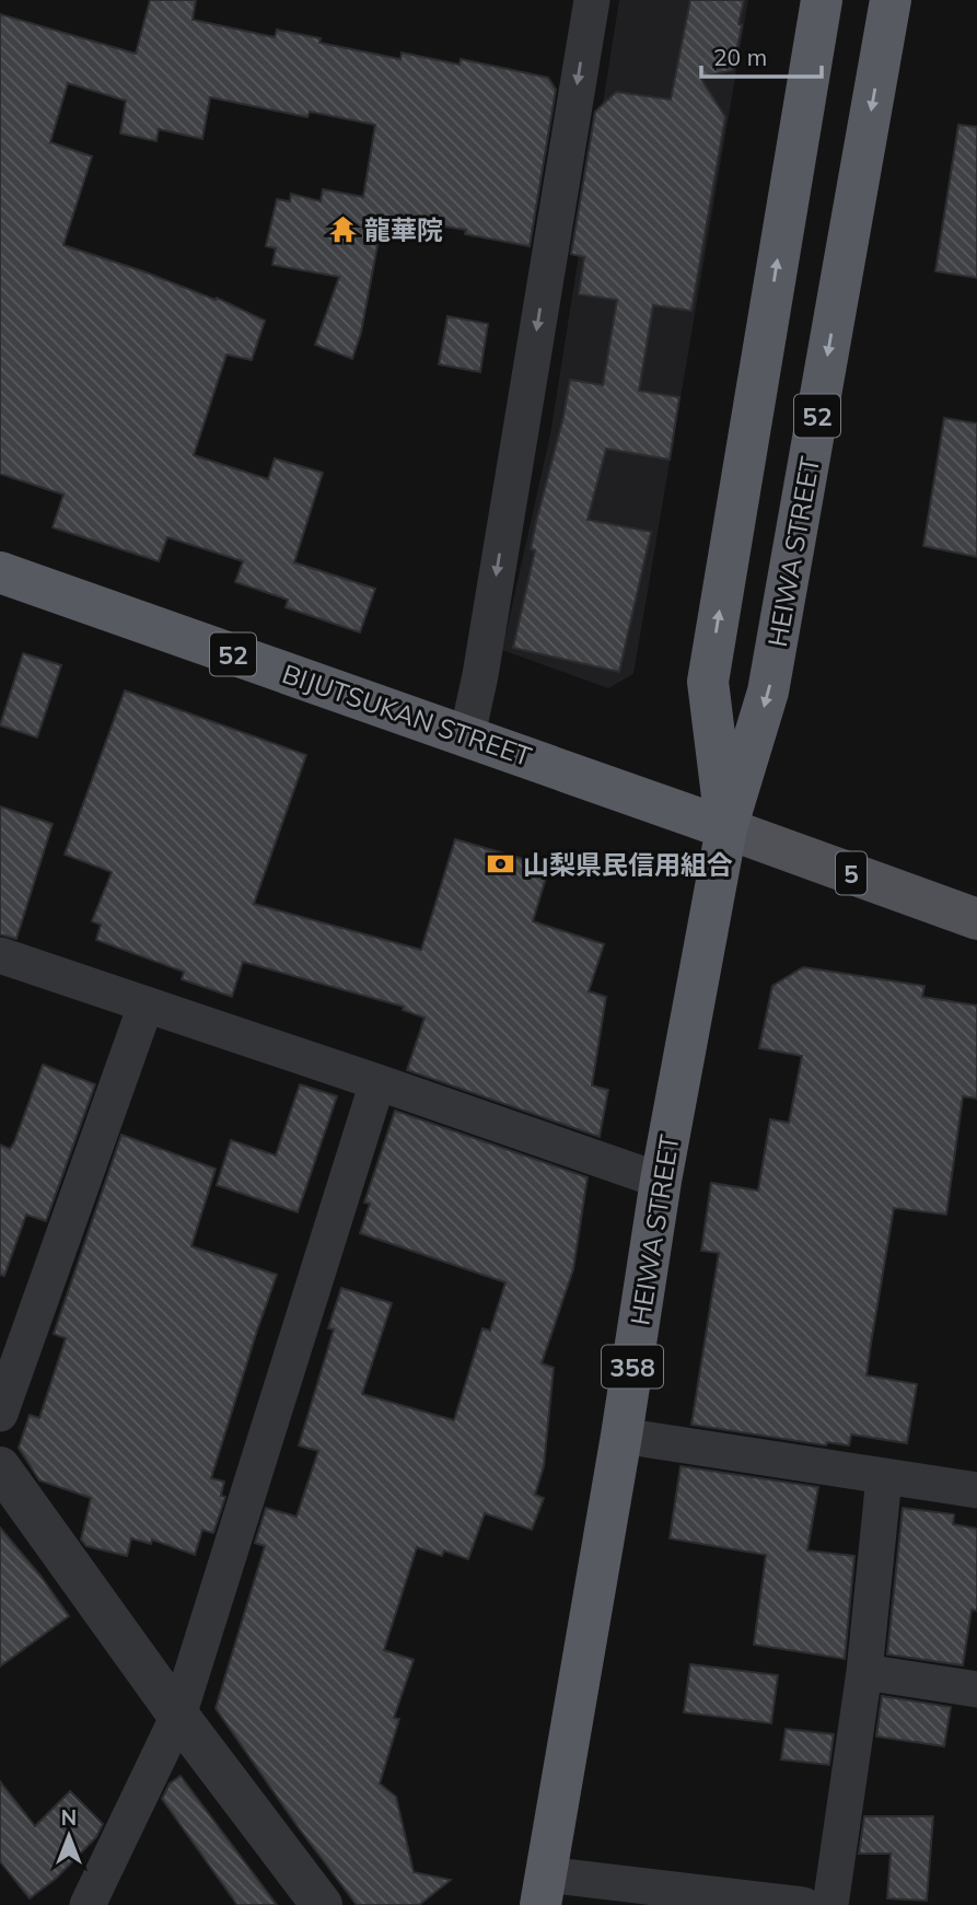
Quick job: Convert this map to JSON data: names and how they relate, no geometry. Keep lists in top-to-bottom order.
{
  "streets": {
    "highway": [
      "52",
      "HEIWA STREET",
      "BIJUTSUKAN STREET",
      "358"
    ],
    "main road": ["5"]
  },
  "crossings": [
    ["HEIWA STREET", "BIJUTSUKAN STREET"],
    ["HEIWA STREET", "5"],
    ["BIJUTSUKAN STREET", "5"]
  ],
  "places": {
    "temple": ["龍華院"],
    "bank": ["山梨県民信用組合"]
  },
  "scale_bar": "20 m",
  "north": "top"
}
